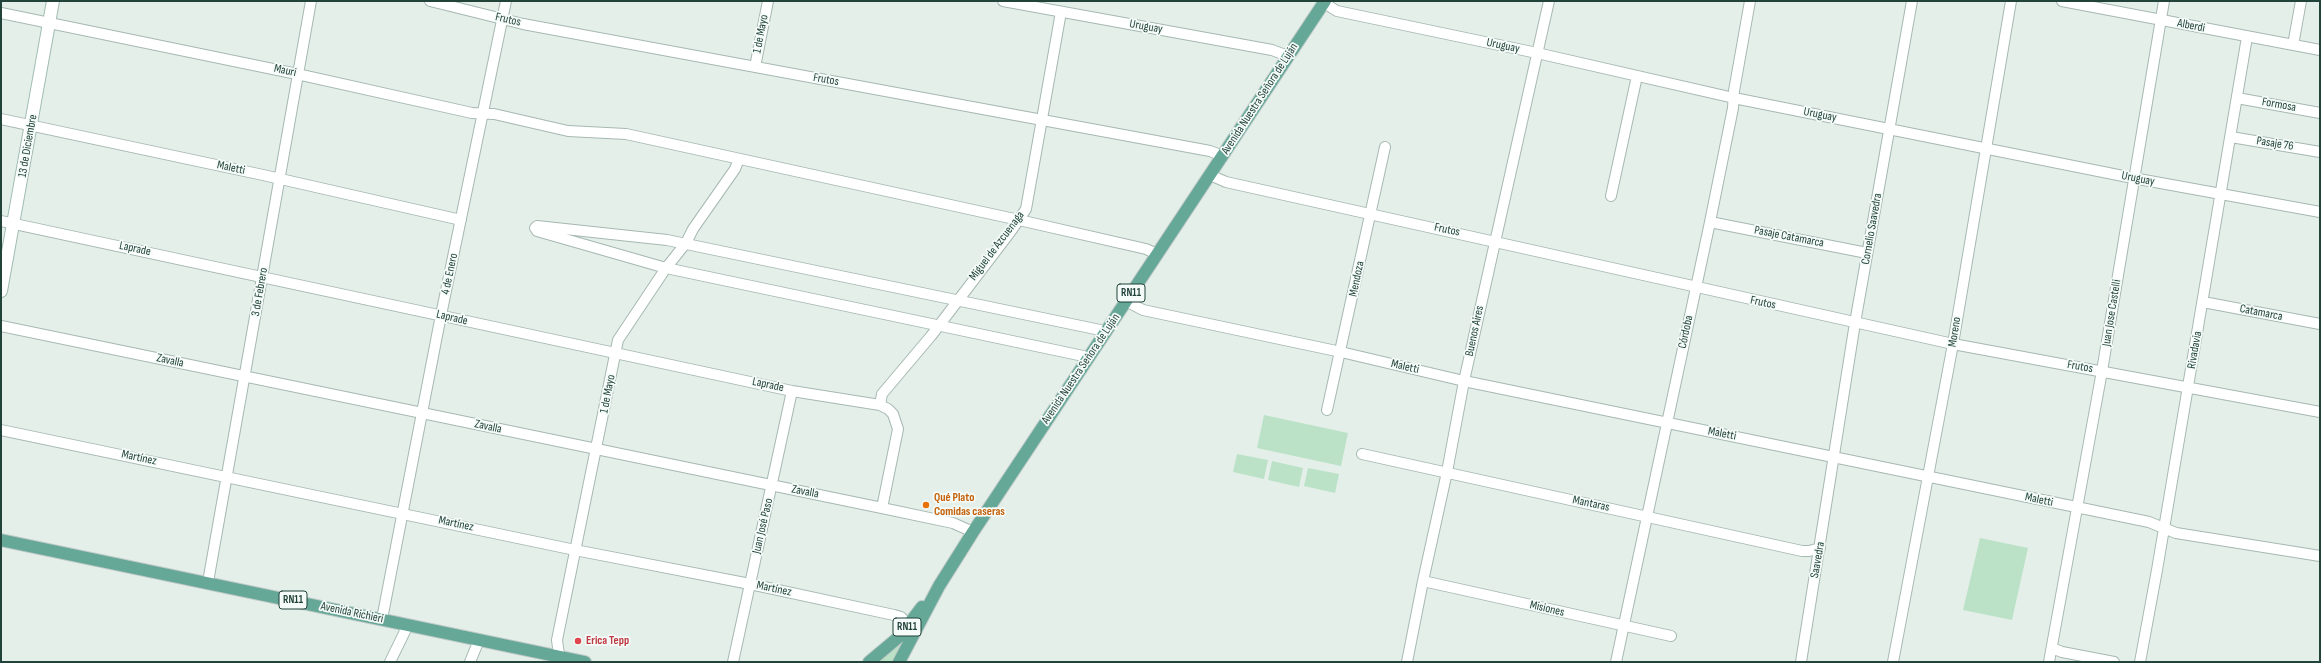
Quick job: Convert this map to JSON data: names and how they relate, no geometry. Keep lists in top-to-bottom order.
{
  "streets": {
    "main road": ["Avenida Nuestra Señora de Luján", "RN11", "Avenida Richieri"],
    "street": [
      "Frutos",
      "Alberdi",
      "Uruguay",
      "1 de Mayo",
      "Mauri",
      "Formosa",
      "Pasaje 76",
      "13 de Diciembre",
      "Maletti",
      "Cornelio Saavedra",
      "Pasaje Catamarca",
      "Miguel de Azcuenaga",
      "Laprade",
      "4 de Enero",
      "Mendoza",
      "3 de Febrero",
      "Juan Jose Castelli",
      "Catamarca",
      "Buenos Aires",
      "Córdoba",
      "Moreno",
      "Rivadavia",
      "Zavalla",
      "Martínez",
      "Mantaras",
      "Juan José Paso",
      "Saavedra",
      "Misiones"
    ]
  },
  "crossings": [
    ["Frutos", "1 de Mayo"],
    ["Frutos", "Avenida Nuestra Señora de Luján"],
    ["Frutos", "Cornelio Saavedra"],
    ["Frutos", "Miguel de Azcuenaga"],
    ["Frutos", "4 de Enero"],
    ["Frutos", "Mendoza"],
    ["Frutos", "Juan Jose Castelli"],
    ["Frutos", "Buenos Aires"],
    ["Frutos", "Córdoba"],
    ["Frutos", "Moreno"],
    ["Frutos", "Rivadavia"],
    ["Alberdi", "Juan Jose Castelli"],
    ["Alberdi", "Rivadavia"],
    ["Uruguay", "Avenida Nuestra Señora de Luján"],
    ["Uruguay", "Cornelio Saavedra"],
    ["Uruguay", "Miguel de Azcuenaga"],
    ["Uruguay", "Juan Jose Castelli"],
    ["Uruguay", "Buenos Aires"],
    ["Uruguay", "Córdoba"],
    ["Uruguay", "Moreno"],
    ["Uruguay", "Rivadavia"],
    ["1 de Mayo", "Mauri"],
    ["1 de Mayo", "Laprade"],
    ["1 de Mayo", "Zavalla"],
    ["1 de Mayo", "Martínez"],
    ["1 de Mayo", "Avenida Richieri"],
    ["Mauri", "Avenida Nuestra Señora de Luján"],
    ["Mauri", "13 de Diciembre"],
    ["Mauri", "Miguel de Azcuenaga"],
    ["Mauri", "4 de Enero"],
    ["Mauri", "3 de Febrero"],
    ["Avenida Nuestra Señora de Luján", "Maletti"],
    ["Avenida Nuestra Señora de Luján", "RN11"],
    ["Avenida Nuestra Señora de Luján", "Zavalla"],
    ["Formosa", "Rivadavia"],
    ["Pasaje 76", "Rivadavia"],
    ["13 de Diciembre", "Maletti"],
    ["13 de Diciembre", "Laprade"],
    ["Maletti", "Cornelio Saavedra"],
    ["Maletti", "4 de Enero"],
    ["Maletti", "Mendoza"],
    ["Maletti", "3 de Febrero"],
    ["Maletti", "Juan Jose Castelli"],
    ["Maletti", "Buenos Aires"],
    ["Maletti", "Córdoba"],
    ["Maletti", "Moreno"],
    ["Maletti", "Rivadavia"],
    ["Maletti", "Saavedra"],
    ["Cornelio Saavedra", "Pasaje Catamarca"],
    ["Cornelio Saavedra", "Saavedra"],
    ["Pasaje Catamarca", "Córdoba"],
    ["Miguel de Azcuenaga", "Laprade"],
    ["Laprade", "4 de Enero"],
    ["Laprade", "3 de Febrero"],
    ["Laprade", "Juan José Paso"],
    ["4 de Enero", "Zavalla"],
    ["4 de Enero", "Martínez"],
    ["4 de Enero", "Avenida Richieri"],
    ["3 de Febrero", "Zavalla"],
    ["3 de Febrero", "Martínez"],
    ["3 de Febrero", "Avenida Richieri"],
    ["RN11", "Martínez"],
    ["Catamarca", "Rivadavia"],
    ["Buenos Aires", "Mantaras"],
    ["Buenos Aires", "Misiones"],
    ["Córdoba", "Mantaras"],
    ["Córdoba", "Misiones"],
    ["Zavalla", "Juan José Paso"],
    ["Martínez", "Juan José Paso"],
    ["Mantaras", "Saavedra"]
  ],
  "places": ["Qué Plato Comidas caseras", "Erica Tepp"]
}
